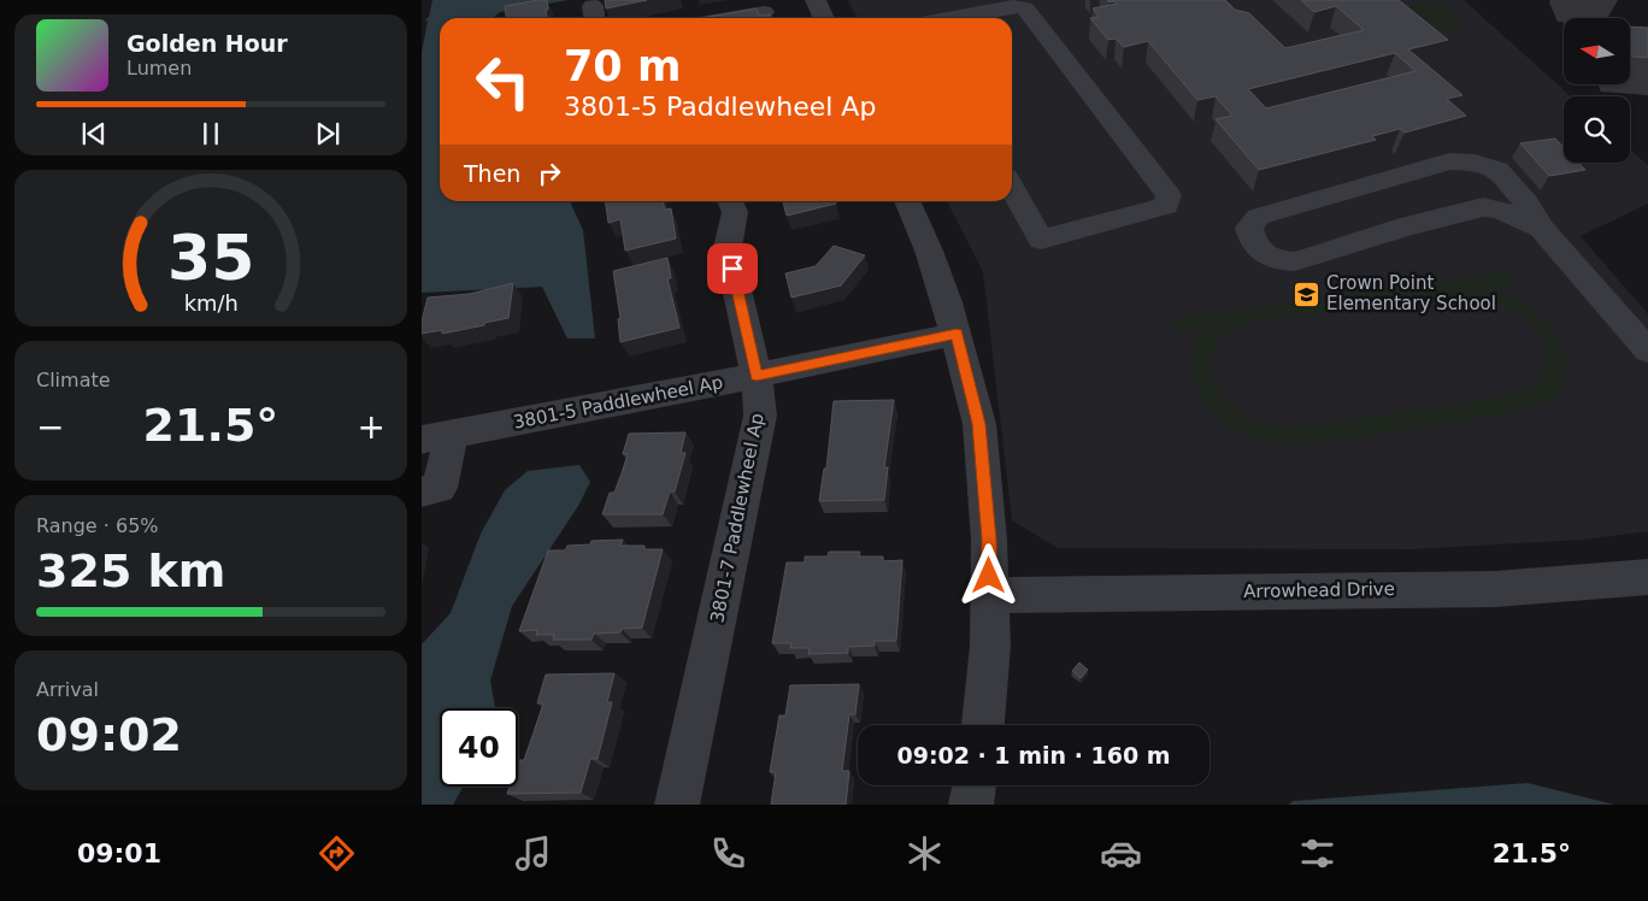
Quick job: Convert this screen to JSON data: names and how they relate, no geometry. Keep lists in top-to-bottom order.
{
  "streets": {
    "street": ["3801-5 Paddlewheel Ap", "3801-7 Paddlewheel Ap", "Arrowhead Drive"]
  },
  "crossings": [
    ["3801-5 Paddlewheel Ap", "3801-7 Paddlewheel Ap"]
  ],
  "places": {
    "school or university": ["Crown Point Elementary School"]
  },
  "north": "left",
  "page": {
    "turn": ["70 m", "3801-5 Paddlewheel Ap"],
    "song": ["Golden Hour", "Lumen"],
    "then": "Then",
    "tile": [
      "Climate",
      ["Range · 65%", "325 km"],
      ["Arrival", "09:02"]
    ],
    "heat": ["−", "21.5°", "+"],
    "limit": "40",
    "trip": "09:02 · 1 min · 160 m",
    "tabs": ["09:01", "21.5°"],
    "gauge": ["35", "km/h"]
  }
}
